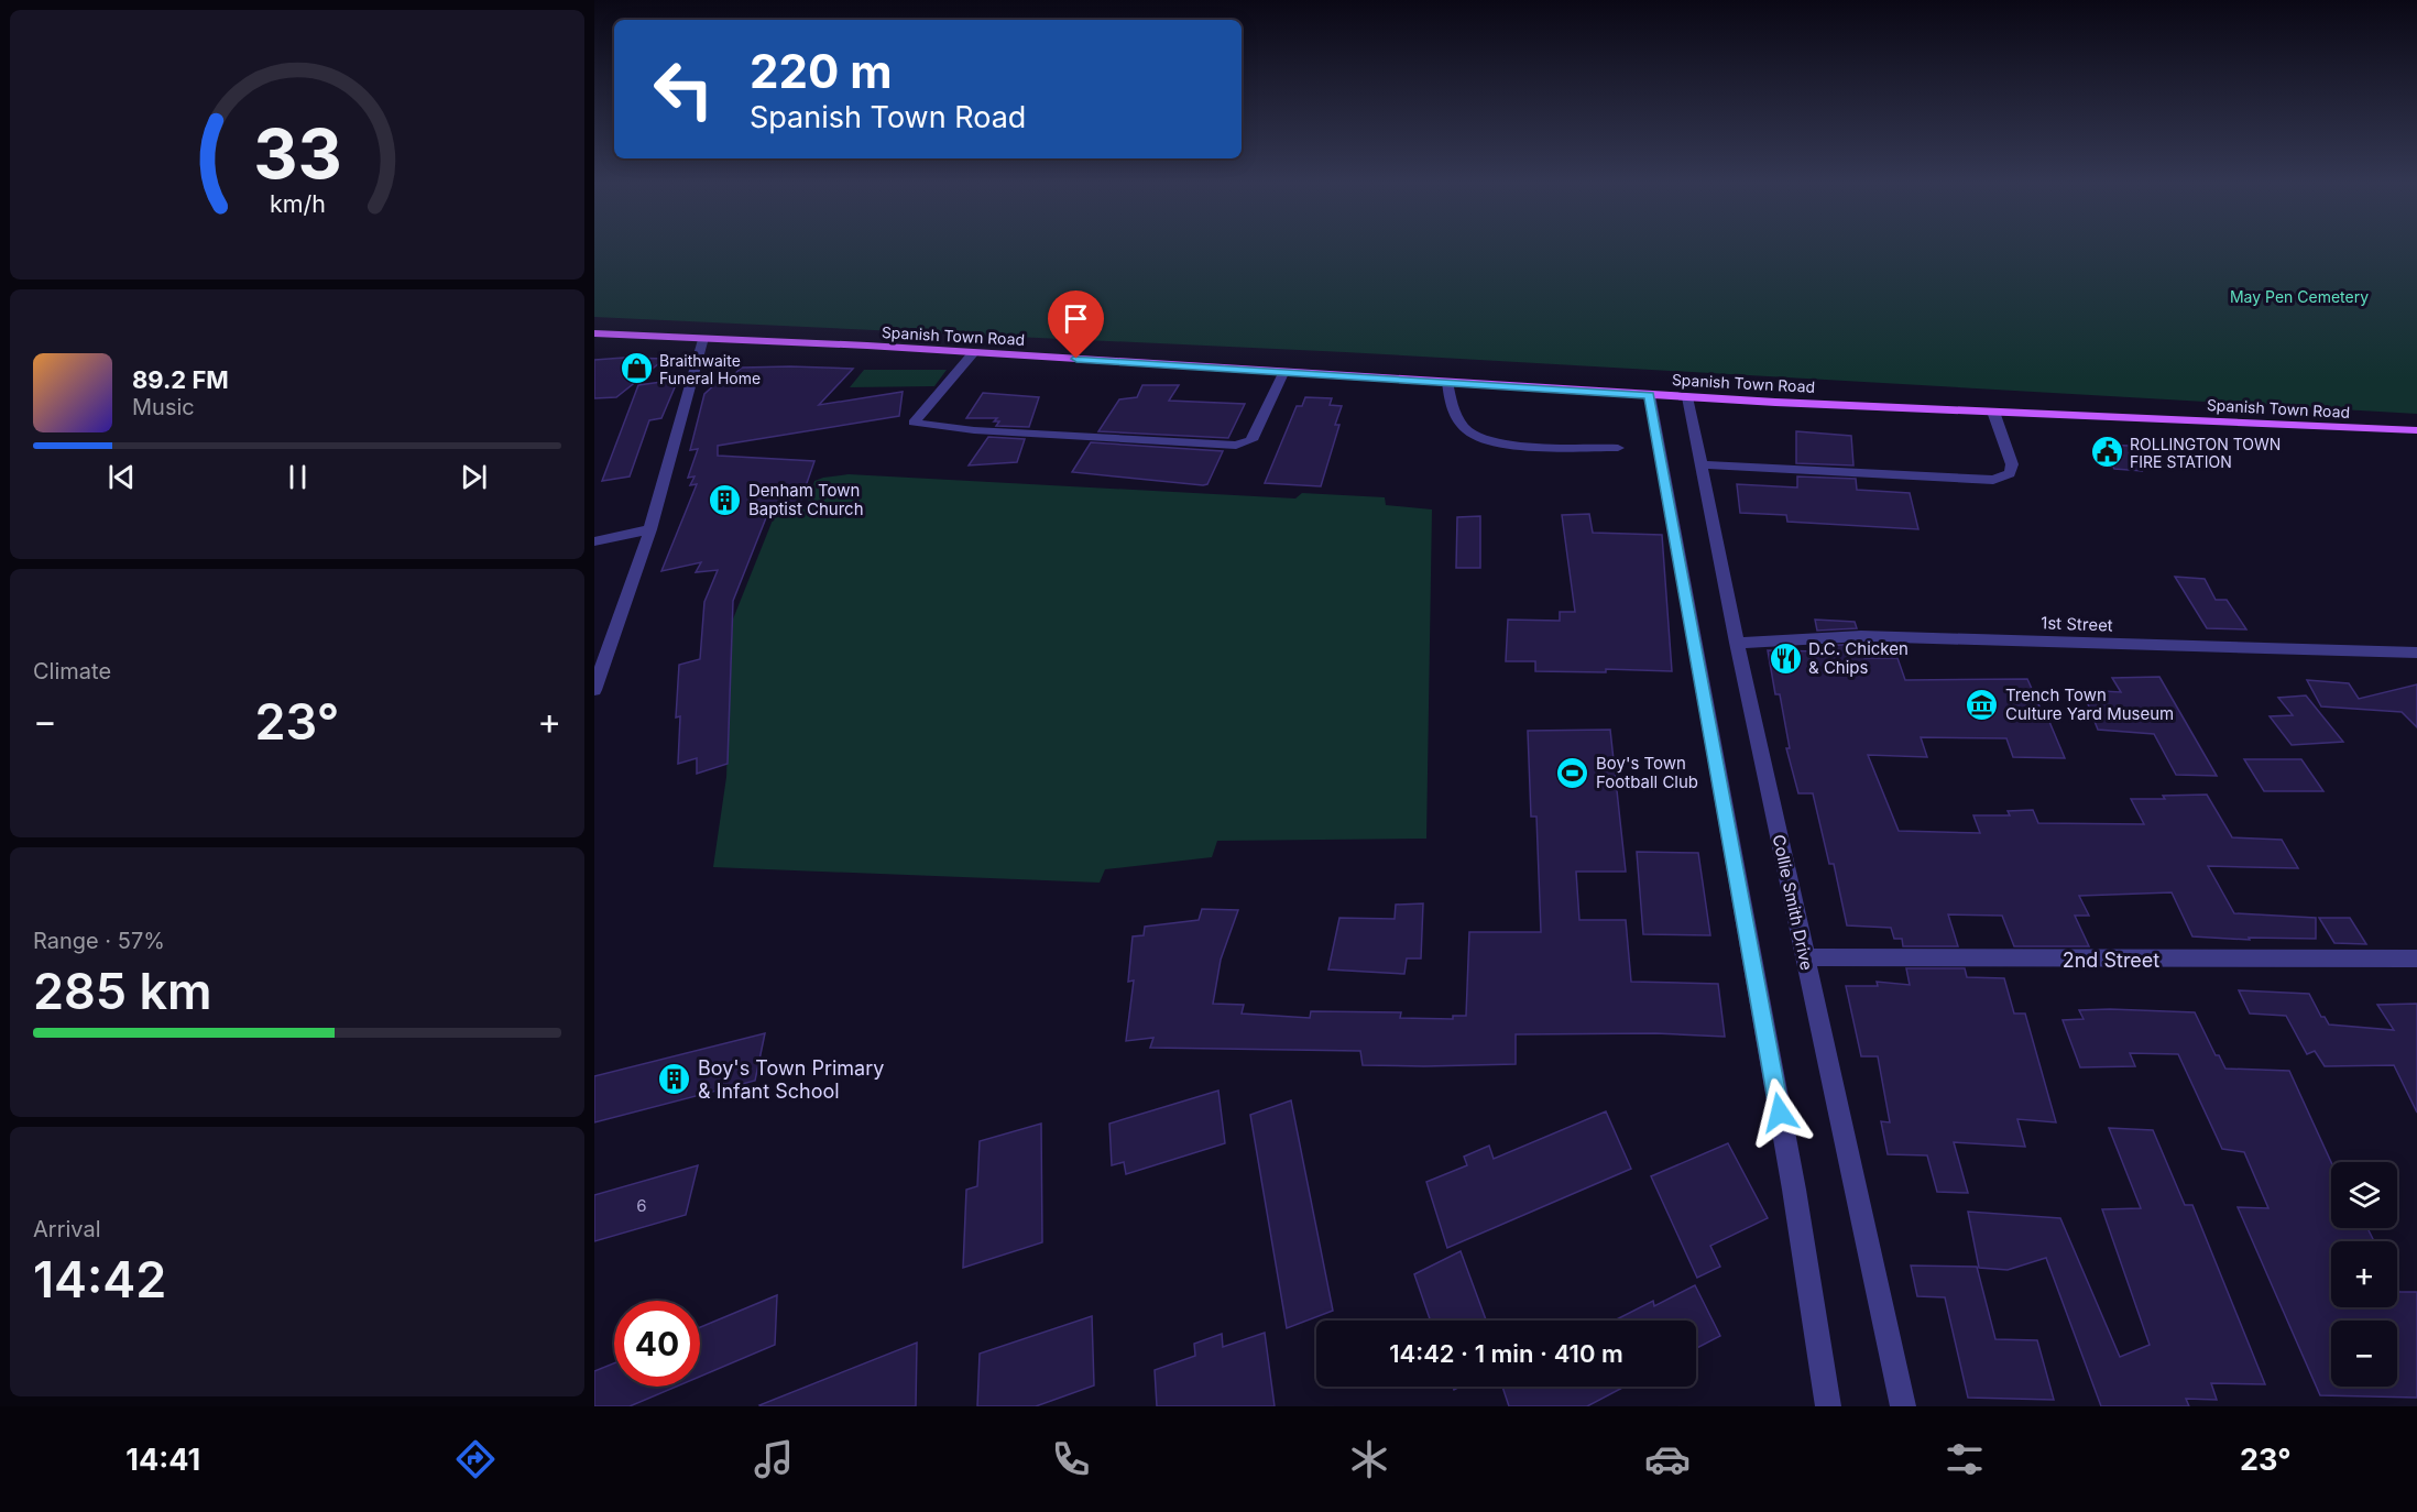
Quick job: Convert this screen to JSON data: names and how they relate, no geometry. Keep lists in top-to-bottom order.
{
  "streets": {
    "main road": ["Spanish Town Road"],
    "street": ["1st Street", "Collie Smith Drive", "2nd Street"]
  },
  "crossings": [
    ["Spanish Town Road", "Collie Smith Drive"],
    ["1st Street", "Collie Smith Drive"],
    ["Collie Smith Drive", "2nd Street"]
  ],
  "parks": ["May Pen Cemetery"],
  "places": {
    "shop": ["Braithwaite Funeral Home"],
    "public building": ["ROLLINGTON TOWN FIRE STATION"],
    "building": ["Denham Town Baptist Church", "Boy's Town Primary & Infant School"],
    "restaurant": ["D.C. Chicken & Chips"],
    "museum": ["Trench Town Culture Yard Museum"],
    "sports": ["Boy's Town Football Club"]
  },
  "house_numbers": ["6"],
  "page": {
    "turn": ["220 m", "Spanish Town Road"],
    "song": ["89.2 FM", "Music"],
    "tile": [
      "Climate",
      ["Range · 57%", "285 km"],
      ["Arrival", "14:42"]
    ],
    "heat": ["−", "23°", "+"],
    "map_buttons": ["+", "−"],
    "limit": "40",
    "trip": "14:42 · 1 min · 410 m",
    "tabs": ["14:41", "23°"],
    "gauge": ["33", "km/h"]
  }
}
